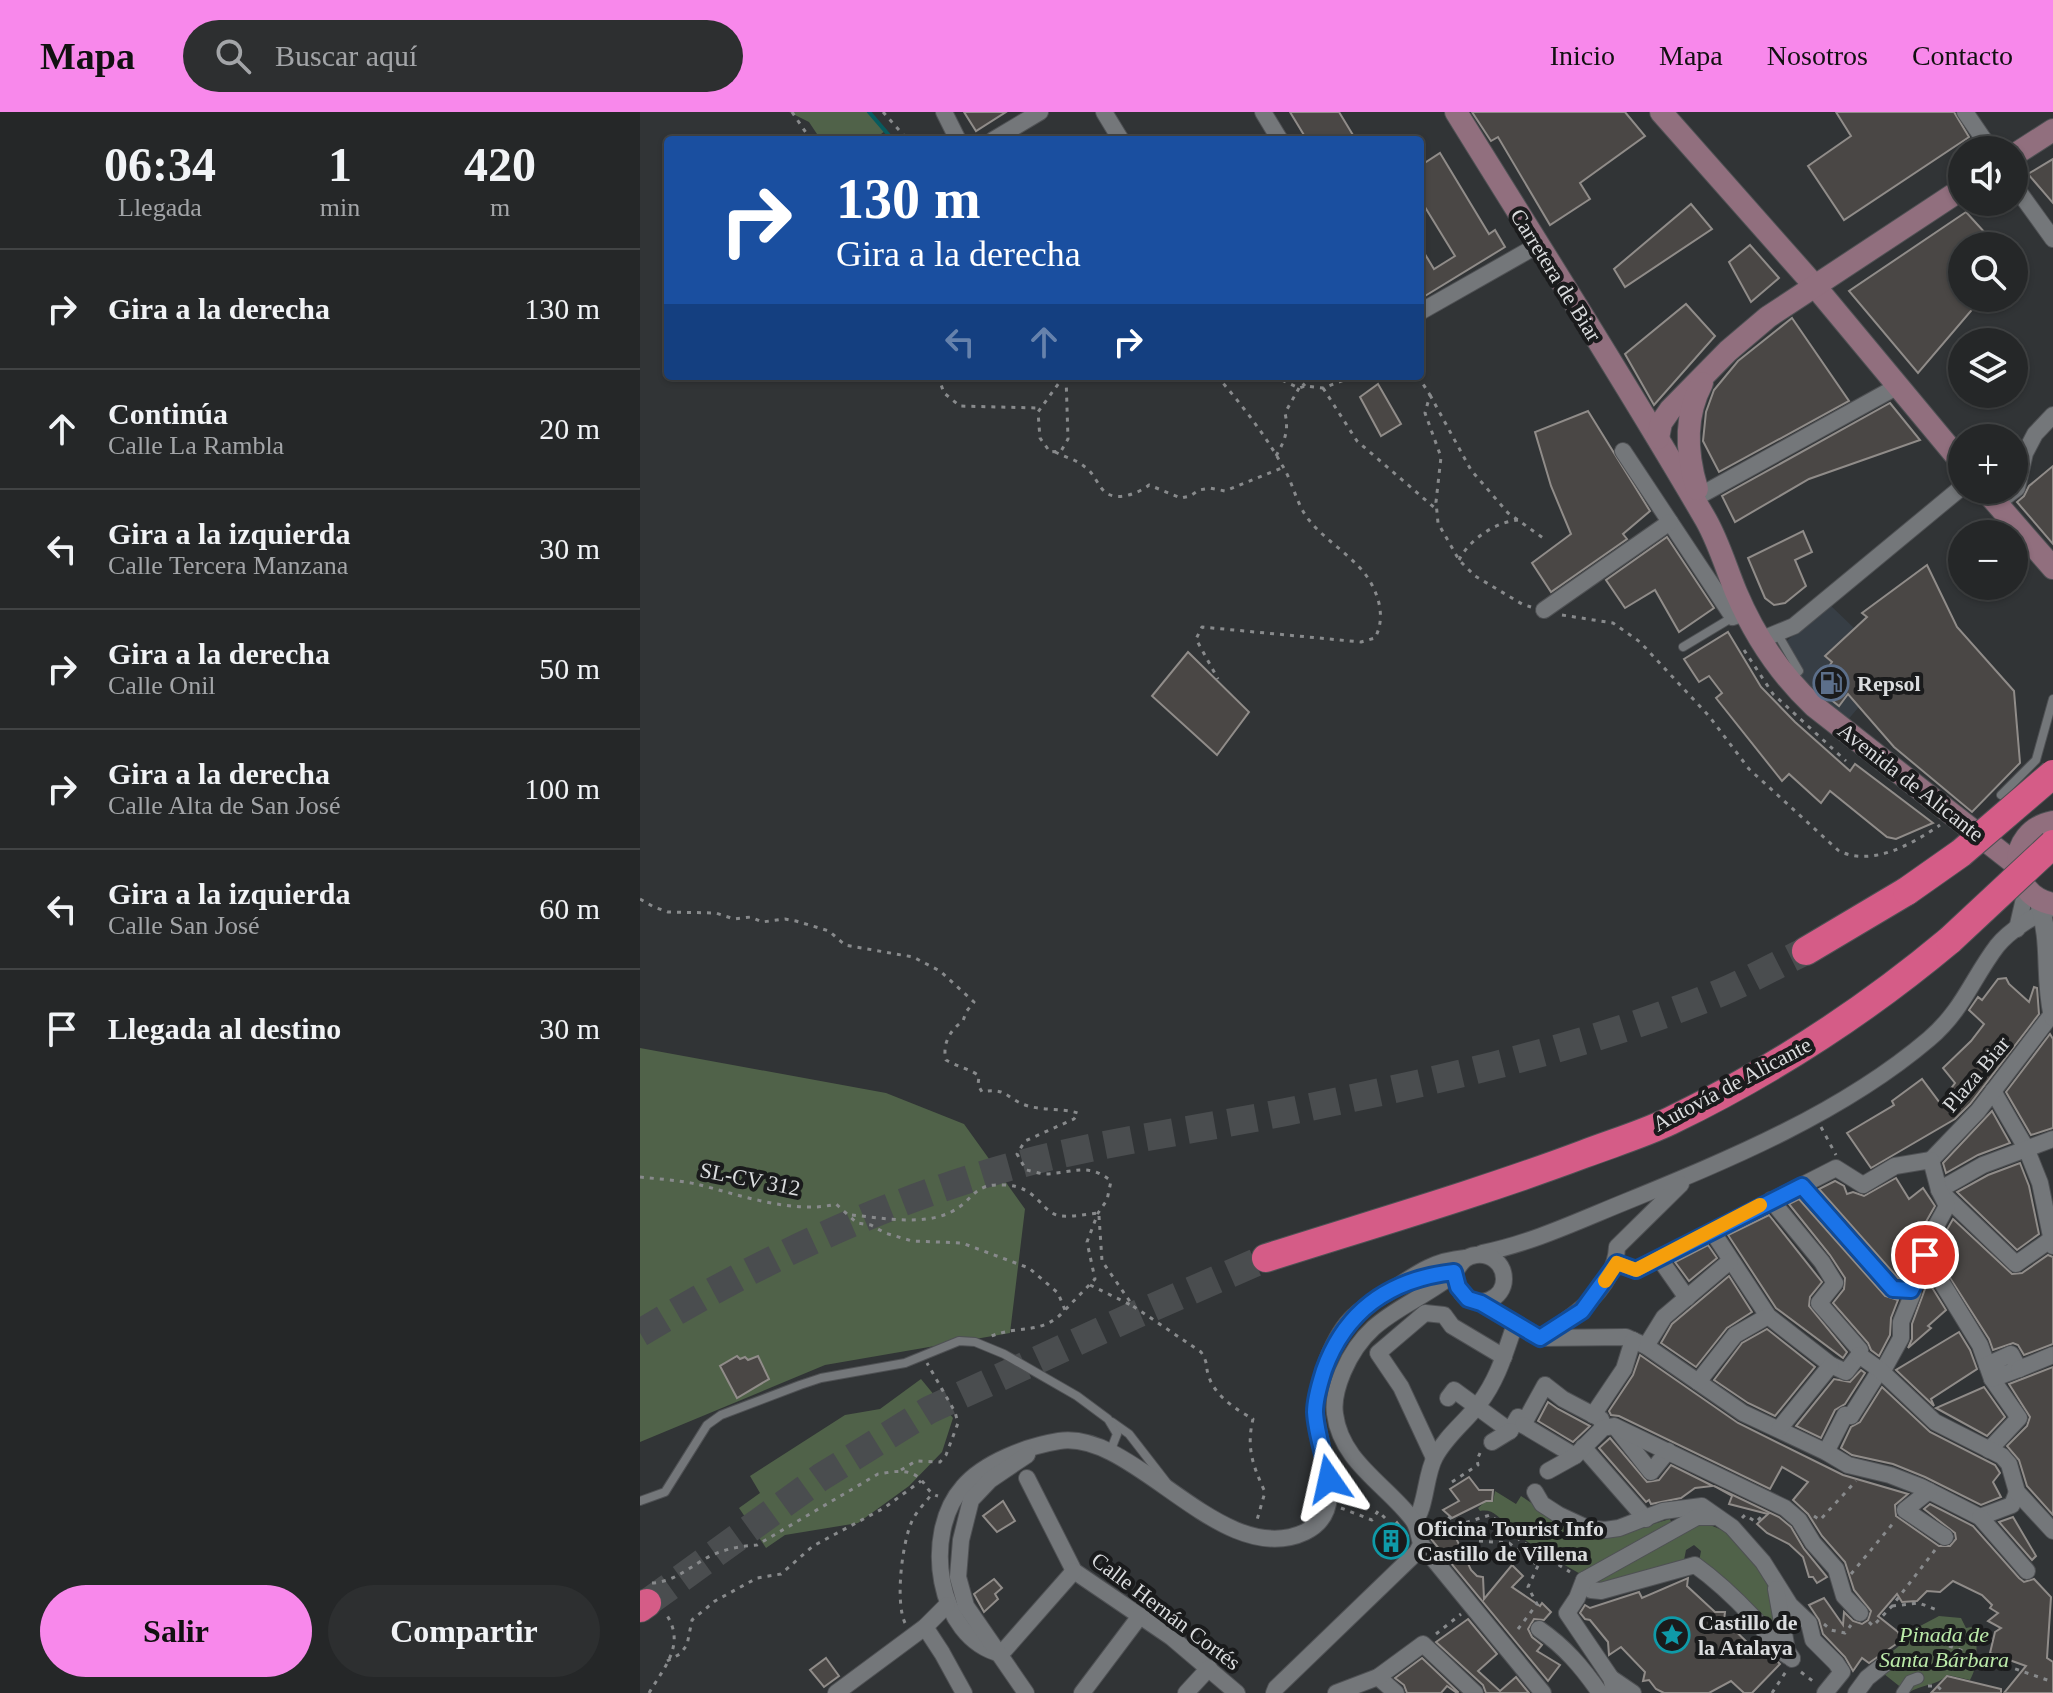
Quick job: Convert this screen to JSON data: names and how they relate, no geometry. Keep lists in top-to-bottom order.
{
  "streets": {
    "highway": ["Autovía de Alicante"],
    "main road": ["Carretera de Biar", "Avenida de Alicante"],
    "street": ["Plaza Biar", "Calle Hernán Cortés"],
    "path": ["SL-CV 312"]
  },
  "crossings": [
    ["Carretera de Biar", "Avenida de Alicante"]
  ],
  "parks": ["Pinada de Santa Bárbara"],
  "places": {
    "fuel station": ["Repsol"],
    "building": ["Oficina Tourist Info Castillo de Villena"],
    "place": ["Castillo de la Atalaya"]
  },
  "page": {
    "header": "Mapa",
    "search": "Buscar aquí",
    "nav": [
      "Inicio",
      "Mapa",
      "Nosotros",
      "Contacto"
    ],
    "eta": [
      "06:34",
      "Llegada",
      "1",
      "min",
      "420",
      "m"
    ],
    "map_buttons": ["+", "−"],
    "turn": ["130 m", "Gira a la derecha"],
    "list": [
      {
        "name": "Gira a la derecha",
        "value": "130 m"
      },
      {
        "name": "Continúa",
        "note": "Calle La Rambla",
        "value": "20 m"
      },
      {
        "name": "Gira a la izquierda",
        "note": "Calle Tercera Manzana",
        "value": "30 m"
      },
      {
        "name": "Gira a la derecha",
        "note": "Calle Onil",
        "value": "50 m"
      },
      {
        "name": "Gira a la derecha",
        "note": "Calle Alta de San José",
        "value": "100 m"
      },
      {
        "name": "Gira a la izquierda",
        "note": "Calle San José",
        "value": "60 m"
      },
      {
        "name": "Llegada al destino",
        "value": "30 m"
      }
    ],
    "buttons": ["Salir", "Compartir"]
  }
}
